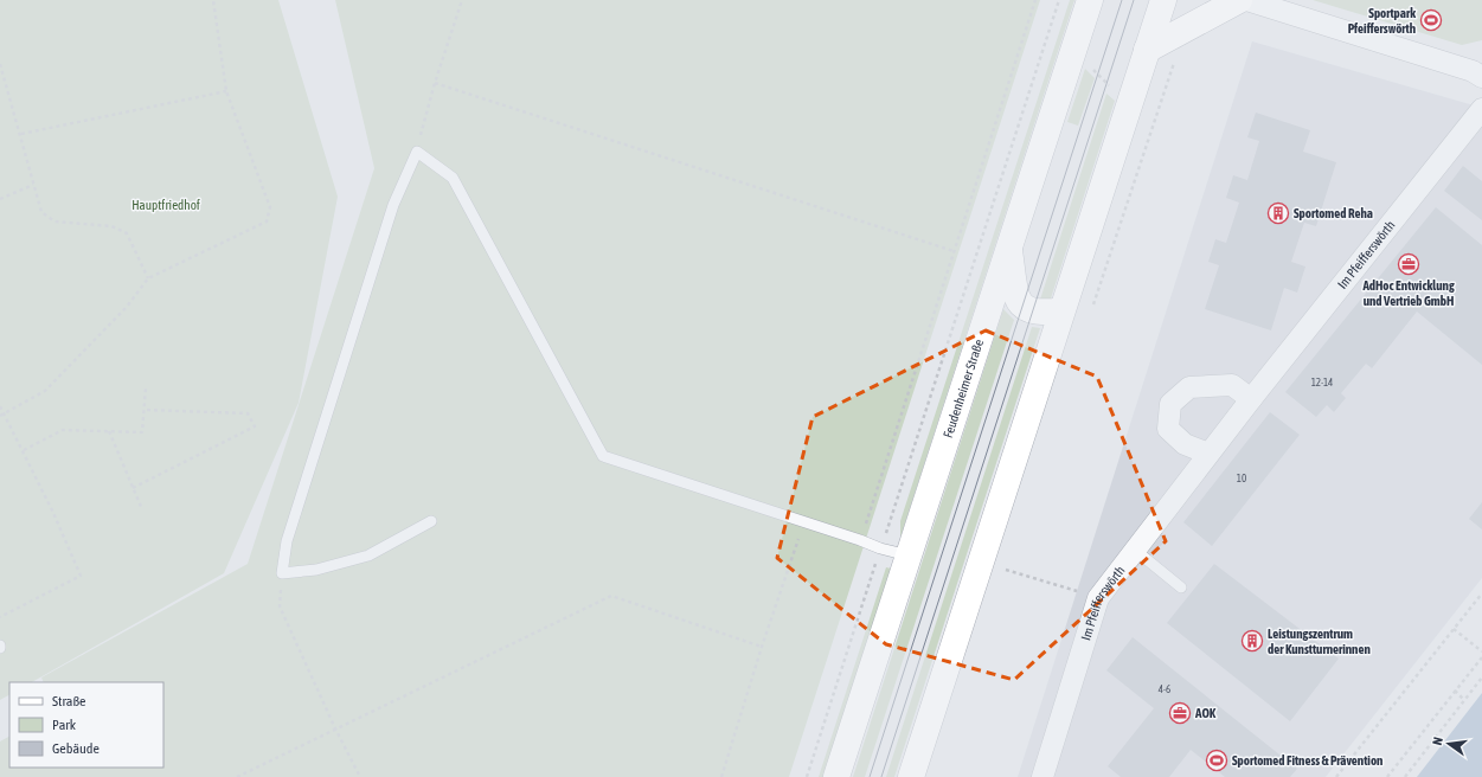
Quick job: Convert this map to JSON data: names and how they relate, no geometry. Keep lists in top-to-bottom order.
{
  "streets": {
    "main road": ["Feudenheimer Straße"],
    "street": ["Im Pfeifferswörth"]
  },
  "parks": ["Hauptfriedhof"],
  "places": {
    "sports": ["Sportpark Pfeifferswörth", "Sportomed Fitness & Prävention"],
    "building": ["Sportomed Reha", "Leistungszentrum der Kunstturnerinnen"],
    "office": ["AdHoc Entwicklung und Vertrieb GmbH", "AOK"]
  },
  "house_numbers": ["12-14", "10", "4-6"],
  "legend": ["Straße", "Park", "Gebäude"],
  "north": "left"
}
